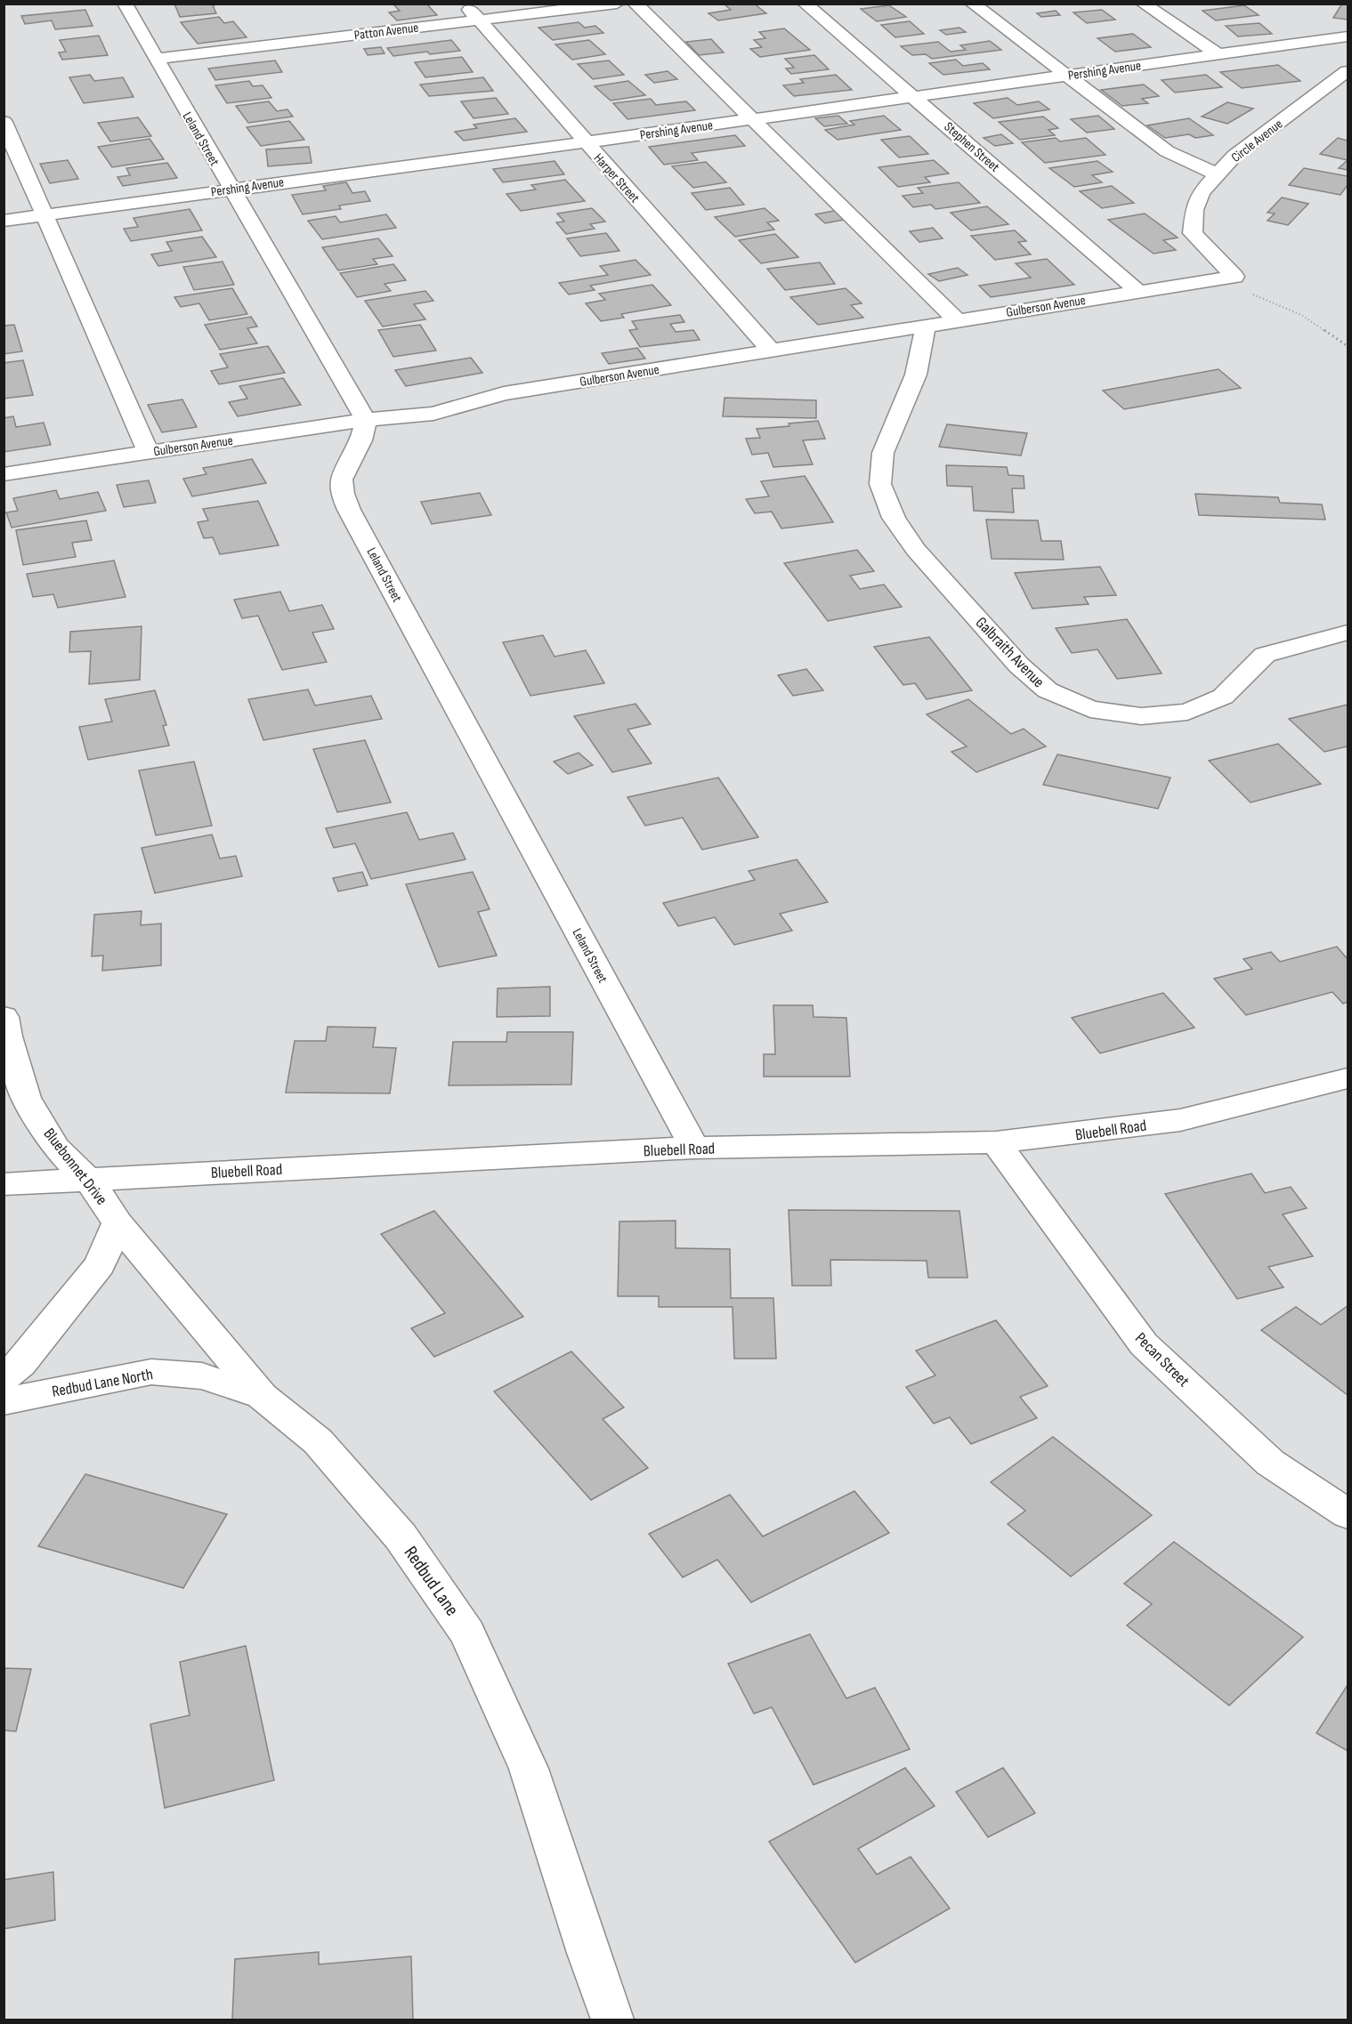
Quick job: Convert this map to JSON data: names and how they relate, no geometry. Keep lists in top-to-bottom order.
{
  "streets": {
    "street": [
      "Patton Avenue",
      "Pershing Avenue",
      "Leland Street",
      "Circle Avenue",
      "Stephen Street",
      "Harper Street",
      "Gulberson Avenue",
      "Galbraith Avenue",
      "Bluebell Road",
      "Bluebonnet Drive",
      "Pecan Street",
      "Redbud Lane North",
      "Redbud Lane"
    ]
  },
  "crossings": [
    ["Patton Avenue", "Leland Street"],
    ["Patton Avenue", "Harper Street"],
    ["Pershing Avenue", "Leland Street"],
    ["Pershing Avenue", "Stephen Street"],
    ["Pershing Avenue", "Harper Street"],
    ["Leland Street", "Gulberson Avenue"],
    ["Leland Street", "Bluebell Road"],
    ["Circle Avenue", "Gulberson Avenue"],
    ["Stephen Street", "Gulberson Avenue"],
    ["Harper Street", "Gulberson Avenue"],
    ["Gulberson Avenue", "Galbraith Avenue"],
    ["Bluebell Road", "Bluebonnet Drive"],
    ["Bluebell Road", "Pecan Street"],
    ["Bluebonnet Drive", "Redbud Lane"],
    ["Redbud Lane North", "Redbud Lane"]
  ]
}
